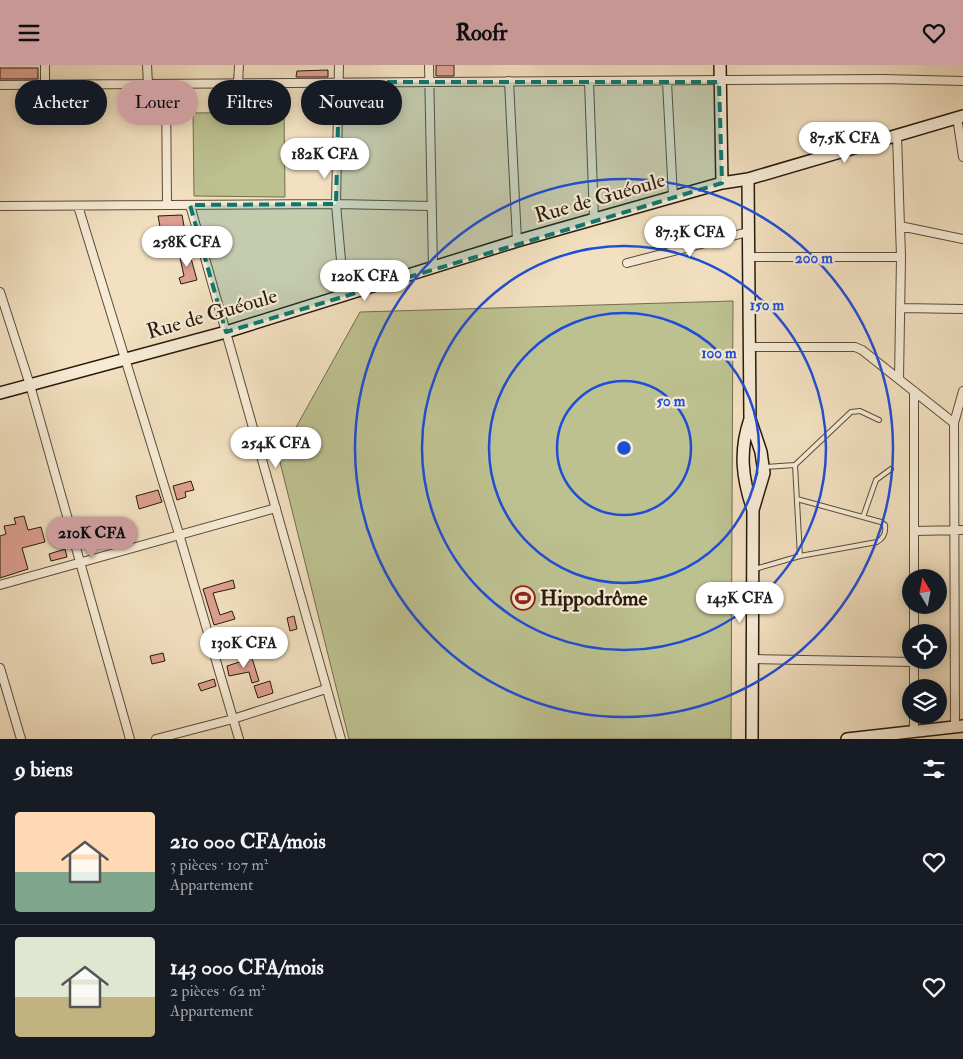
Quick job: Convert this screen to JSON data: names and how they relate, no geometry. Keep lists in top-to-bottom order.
{
  "streets": {
    "main road": ["Rue de Guéoule"]
  },
  "places": {
    "sports": ["Hippodrôme"]
  },
  "north": "top",
  "page": {
    "header": "Roofr",
    "chip": [
      "Acheter",
      "Louer",
      "Filtres",
      "Nouveau"
    ],
    "price": [
      "87.5K CFA",
      "182K CFA",
      "87.3K CFA",
      "258K CFA",
      "120K CFA",
      "254K CFA",
      "210K CFA",
      "143K CFA",
      "130K CFA"
    ],
    "heading": "9 biens",
    "list": [
      {
        "name": "210 000 CFA/mois",
        "note": "3 pièces · 107 m² · Appartement"
      },
      {
        "name": "143 000 CFA/mois",
        "note": "2 pièces · 62 m² · Appartement"
      }
    ]
  },
  "rings": [
    "200 m",
    "150 m",
    "100 m",
    "50 m"
  ]
}
